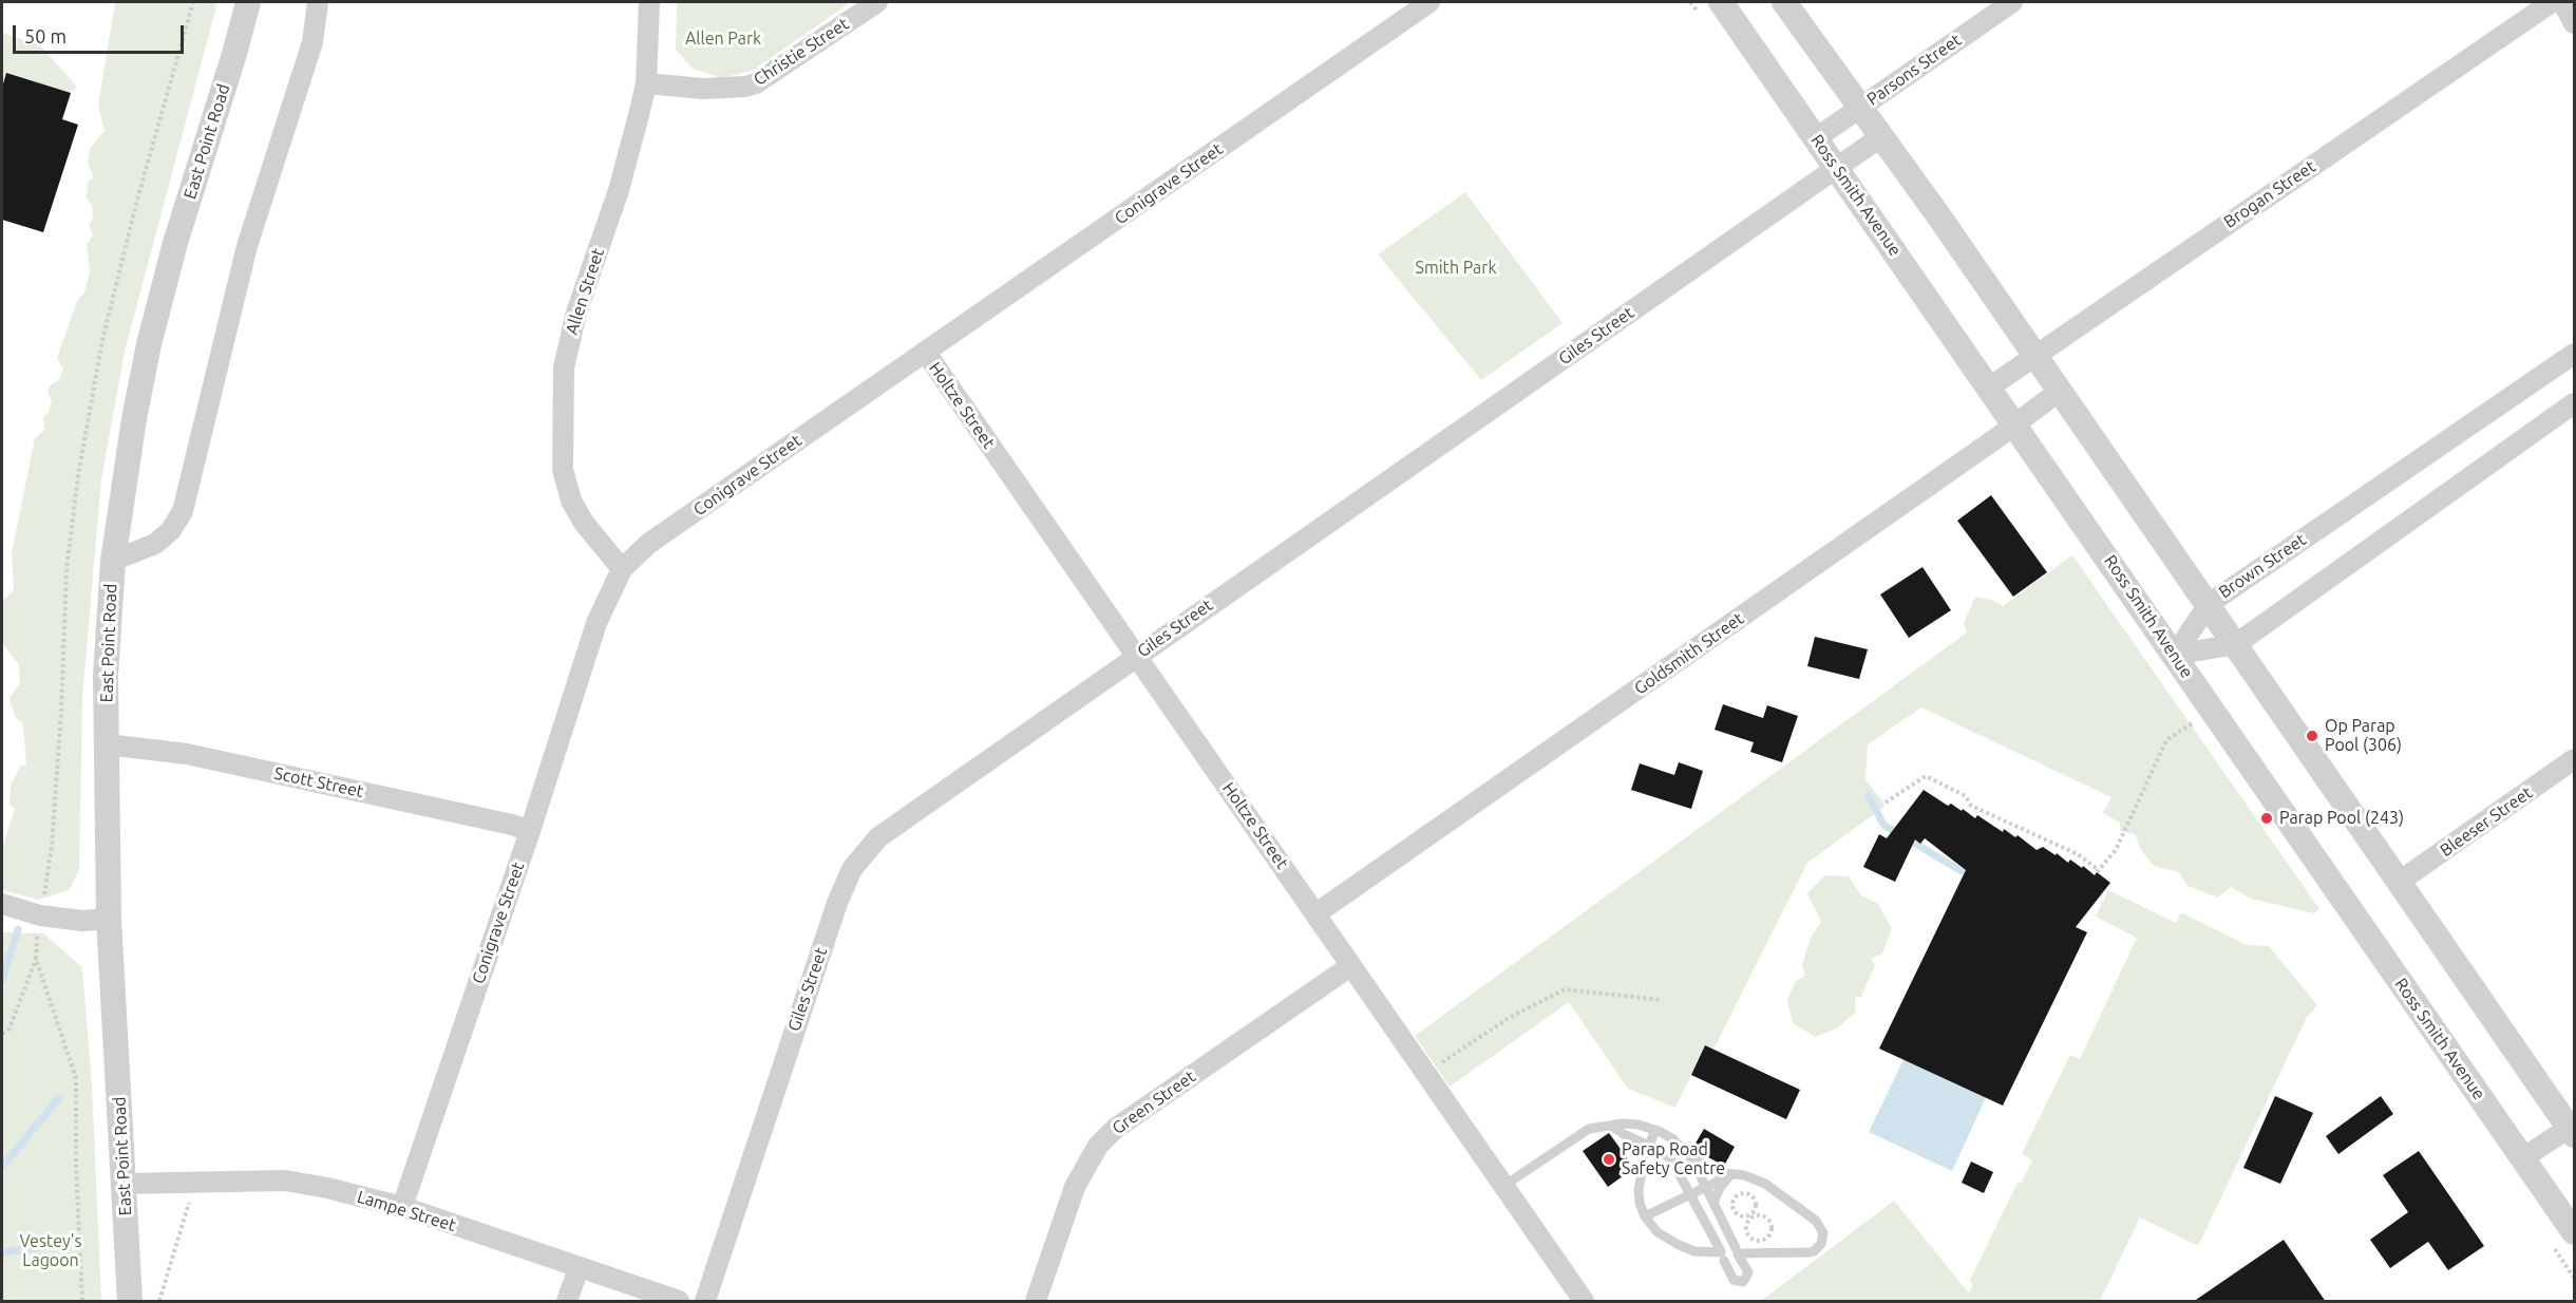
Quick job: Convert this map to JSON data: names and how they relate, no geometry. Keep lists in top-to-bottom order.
{
  "streets": {
    "street": [
      "Christie Street",
      "Parsons Street",
      "East Point Road",
      "Conigrave Street",
      "Brogan Street",
      "Ross Smith Avenue",
      "Allen Street",
      "Giles Street",
      "Holtze Street",
      "Brown Street",
      "Goldsmith Street",
      "Scott Street",
      "Bleeser Street",
      "Green Street",
      "Lampe Street"
    ]
  },
  "crossings": [
    ["Christie Street", "Allen Street"],
    ["Parsons Street", "Ross Smith Avenue"],
    ["East Point Road", "Scott Street"],
    ["East Point Road", "Lampe Street"],
    ["Conigrave Street", "Allen Street"],
    ["Conigrave Street", "Holtze Street"],
    ["Conigrave Street", "Scott Street"],
    ["Conigrave Street", "Lampe Street"],
    ["Brogan Street", "Ross Smith Avenue"],
    ["Ross Smith Avenue", "Giles Street"],
    ["Ross Smith Avenue", "Brown Street"],
    ["Ross Smith Avenue", "Goldsmith Street"],
    ["Giles Street", "Holtze Street"],
    ["Holtze Street", "Goldsmith Street"],
    ["Holtze Street", "Green Street"]
  ],
  "parks": ["Allen Park", "Smith Park", "Vestey's Lagoon"],
  "places": ["Op Parap Pool (306)", "Parap Pool (243)", "Parap Road Safety Centre"],
  "scale_bar": "50 m"
}
